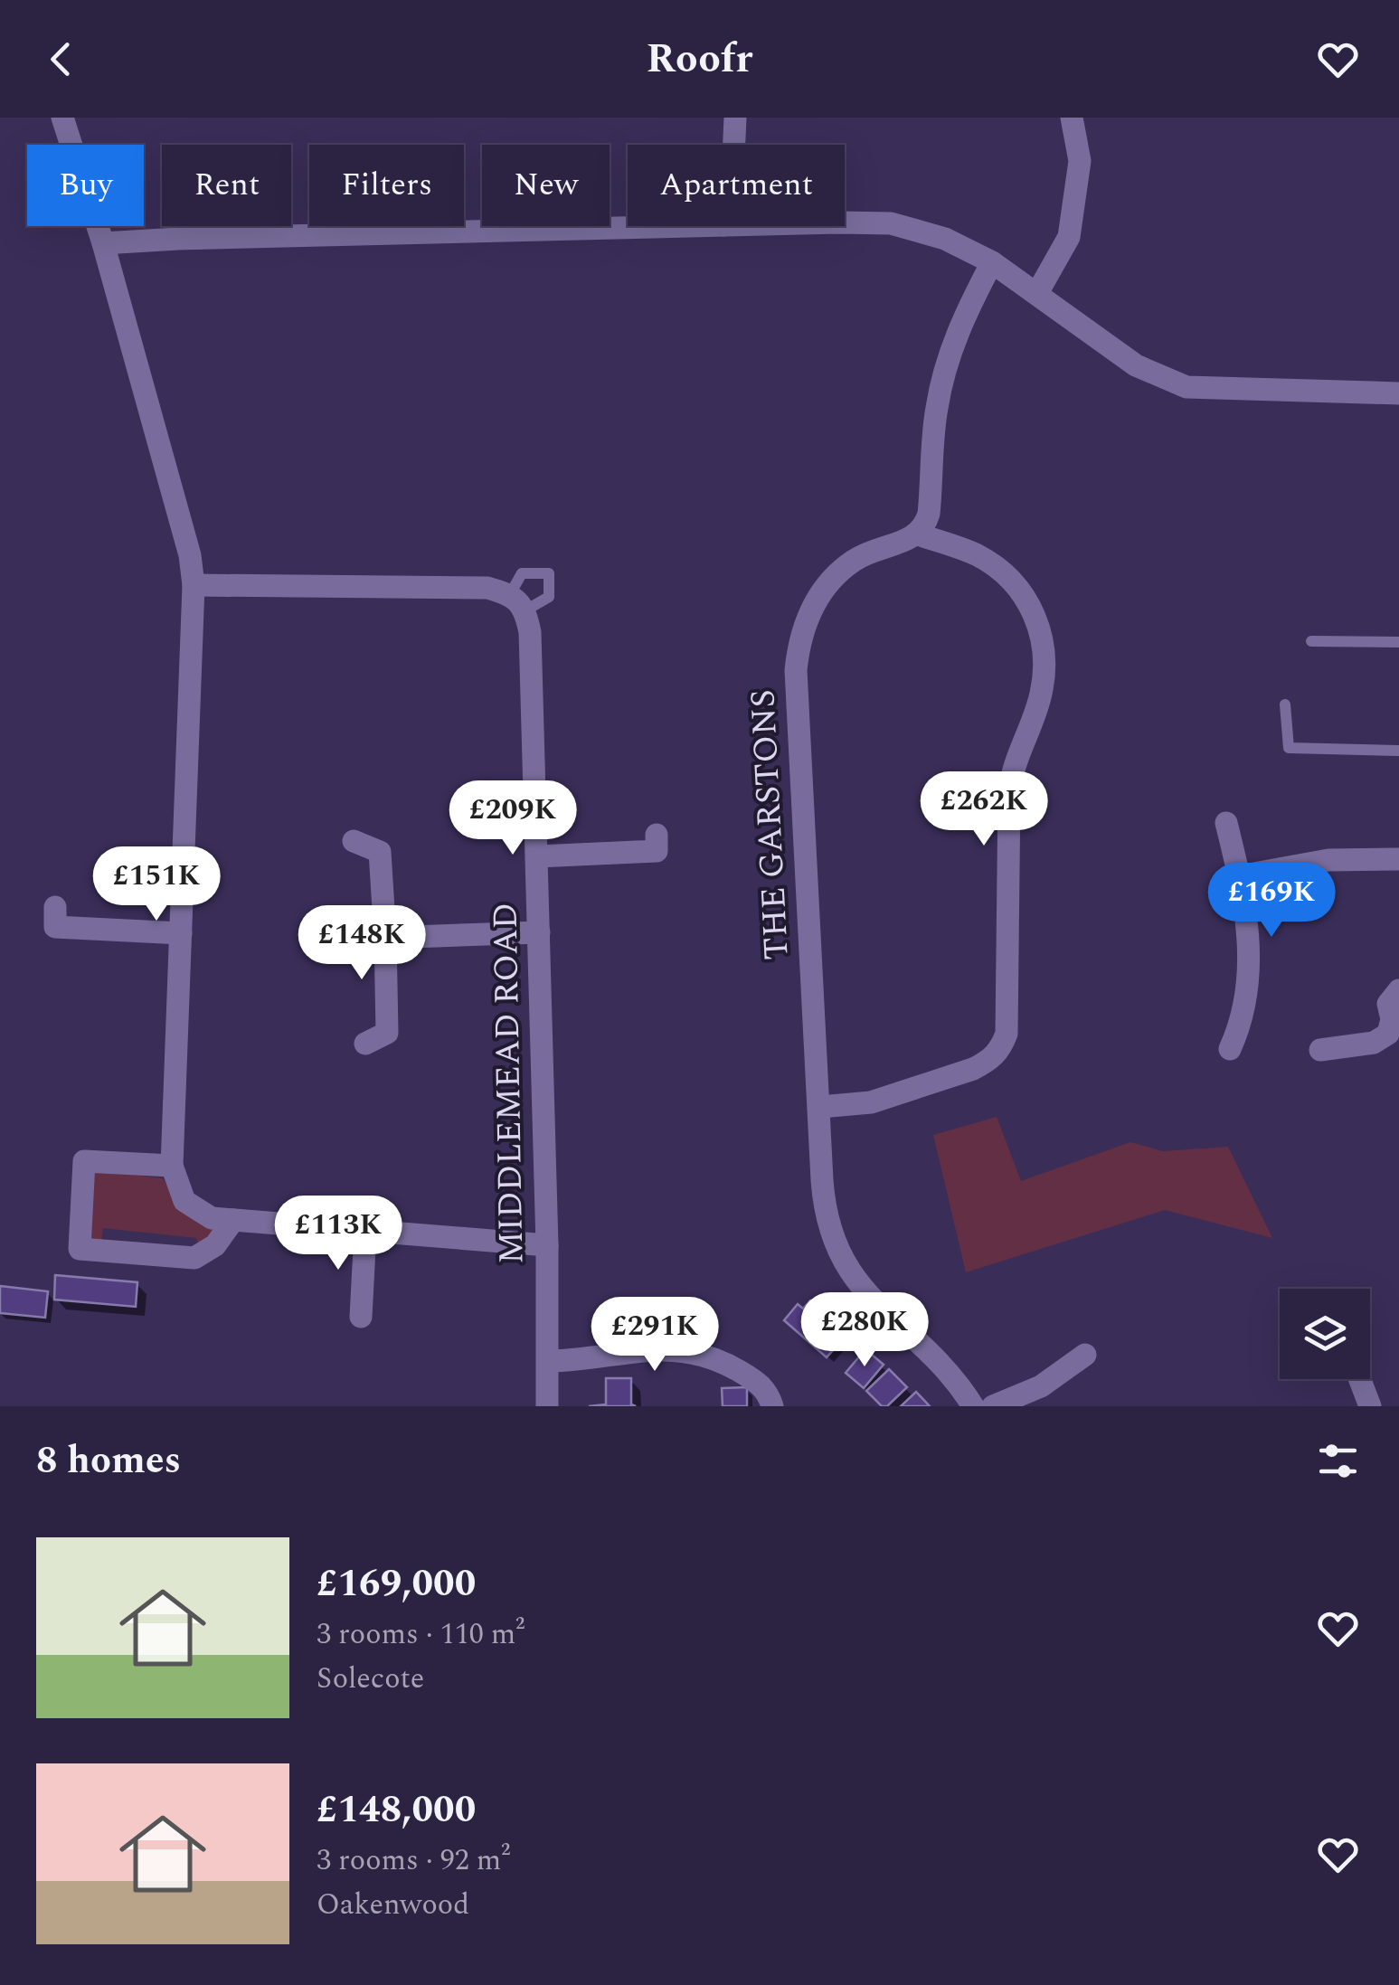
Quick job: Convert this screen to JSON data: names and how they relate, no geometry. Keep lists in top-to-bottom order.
{
  "streets": {
    "street": ["THE GARSTONS", "MIDDLEMEAD ROAD"]
  },
  "page": {
    "header": "Roofr",
    "chip": [
      "Buy",
      "Rent",
      "Filters",
      "New",
      "Apartment"
    ],
    "price": [
      "£262K",
      "£209K",
      "£151K",
      "£169K",
      "£148K",
      "£113K",
      "£280K",
      "£291K"
    ],
    "heading": "8 homes",
    "list": [
      {
        "name": "£169,000",
        "note": "3 rooms · 110 m² · Solecote"
      },
      {
        "name": "£148,000",
        "note": "3 rooms · 92 m² · Oakenwood"
      }
    ]
  }
}
